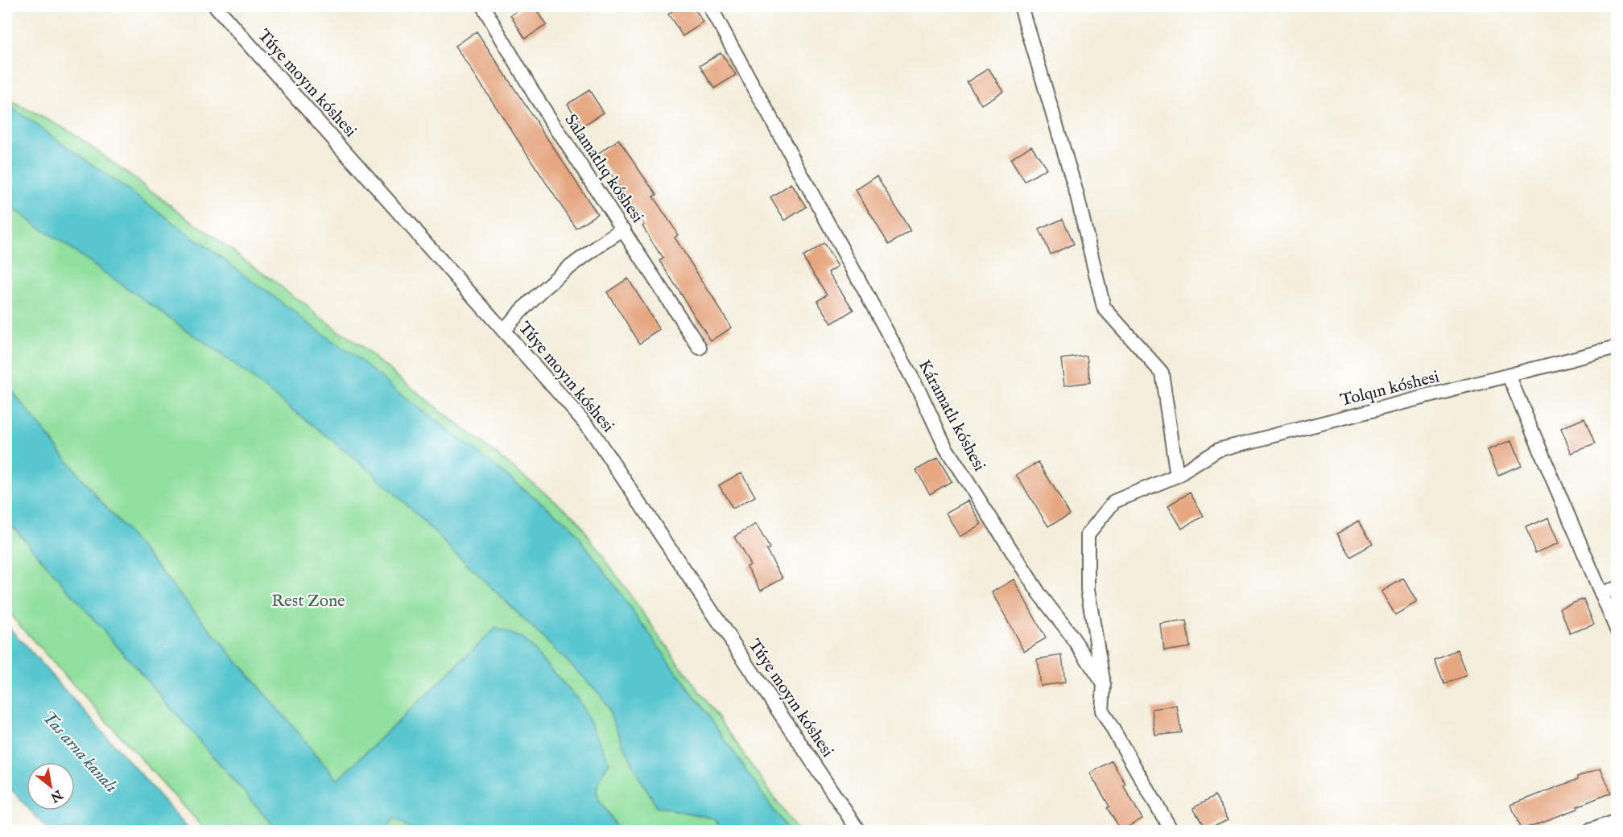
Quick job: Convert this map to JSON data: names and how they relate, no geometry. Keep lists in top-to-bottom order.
{
  "streets": {
    "street": [
      "Túye moyın kóshesi",
      "Salamatlıq kóshesi",
      "Tolqın kóshesi",
      "Káramatlı kóshesi"
    ]
  },
  "crossings": [
    ["Tolqın kóshesi", "Káramatlı kóshesi"]
  ],
  "water": ["Tas arna kanalı"],
  "parks": ["Rest Zone"],
  "north": "bottom right"
}
